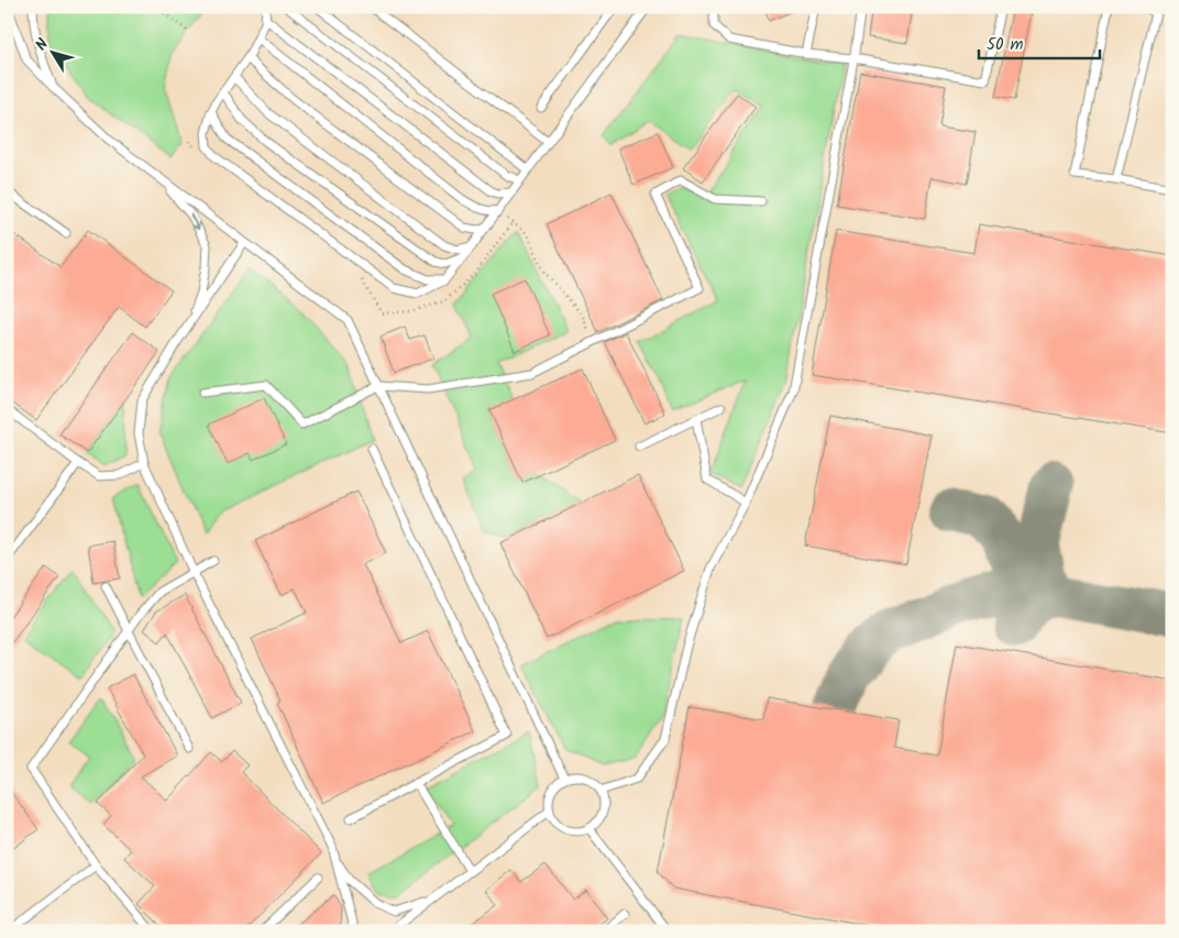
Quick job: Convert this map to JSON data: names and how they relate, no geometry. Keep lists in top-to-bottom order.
{
  "scale_bar": "50 m",
  "north": "top left"
}
